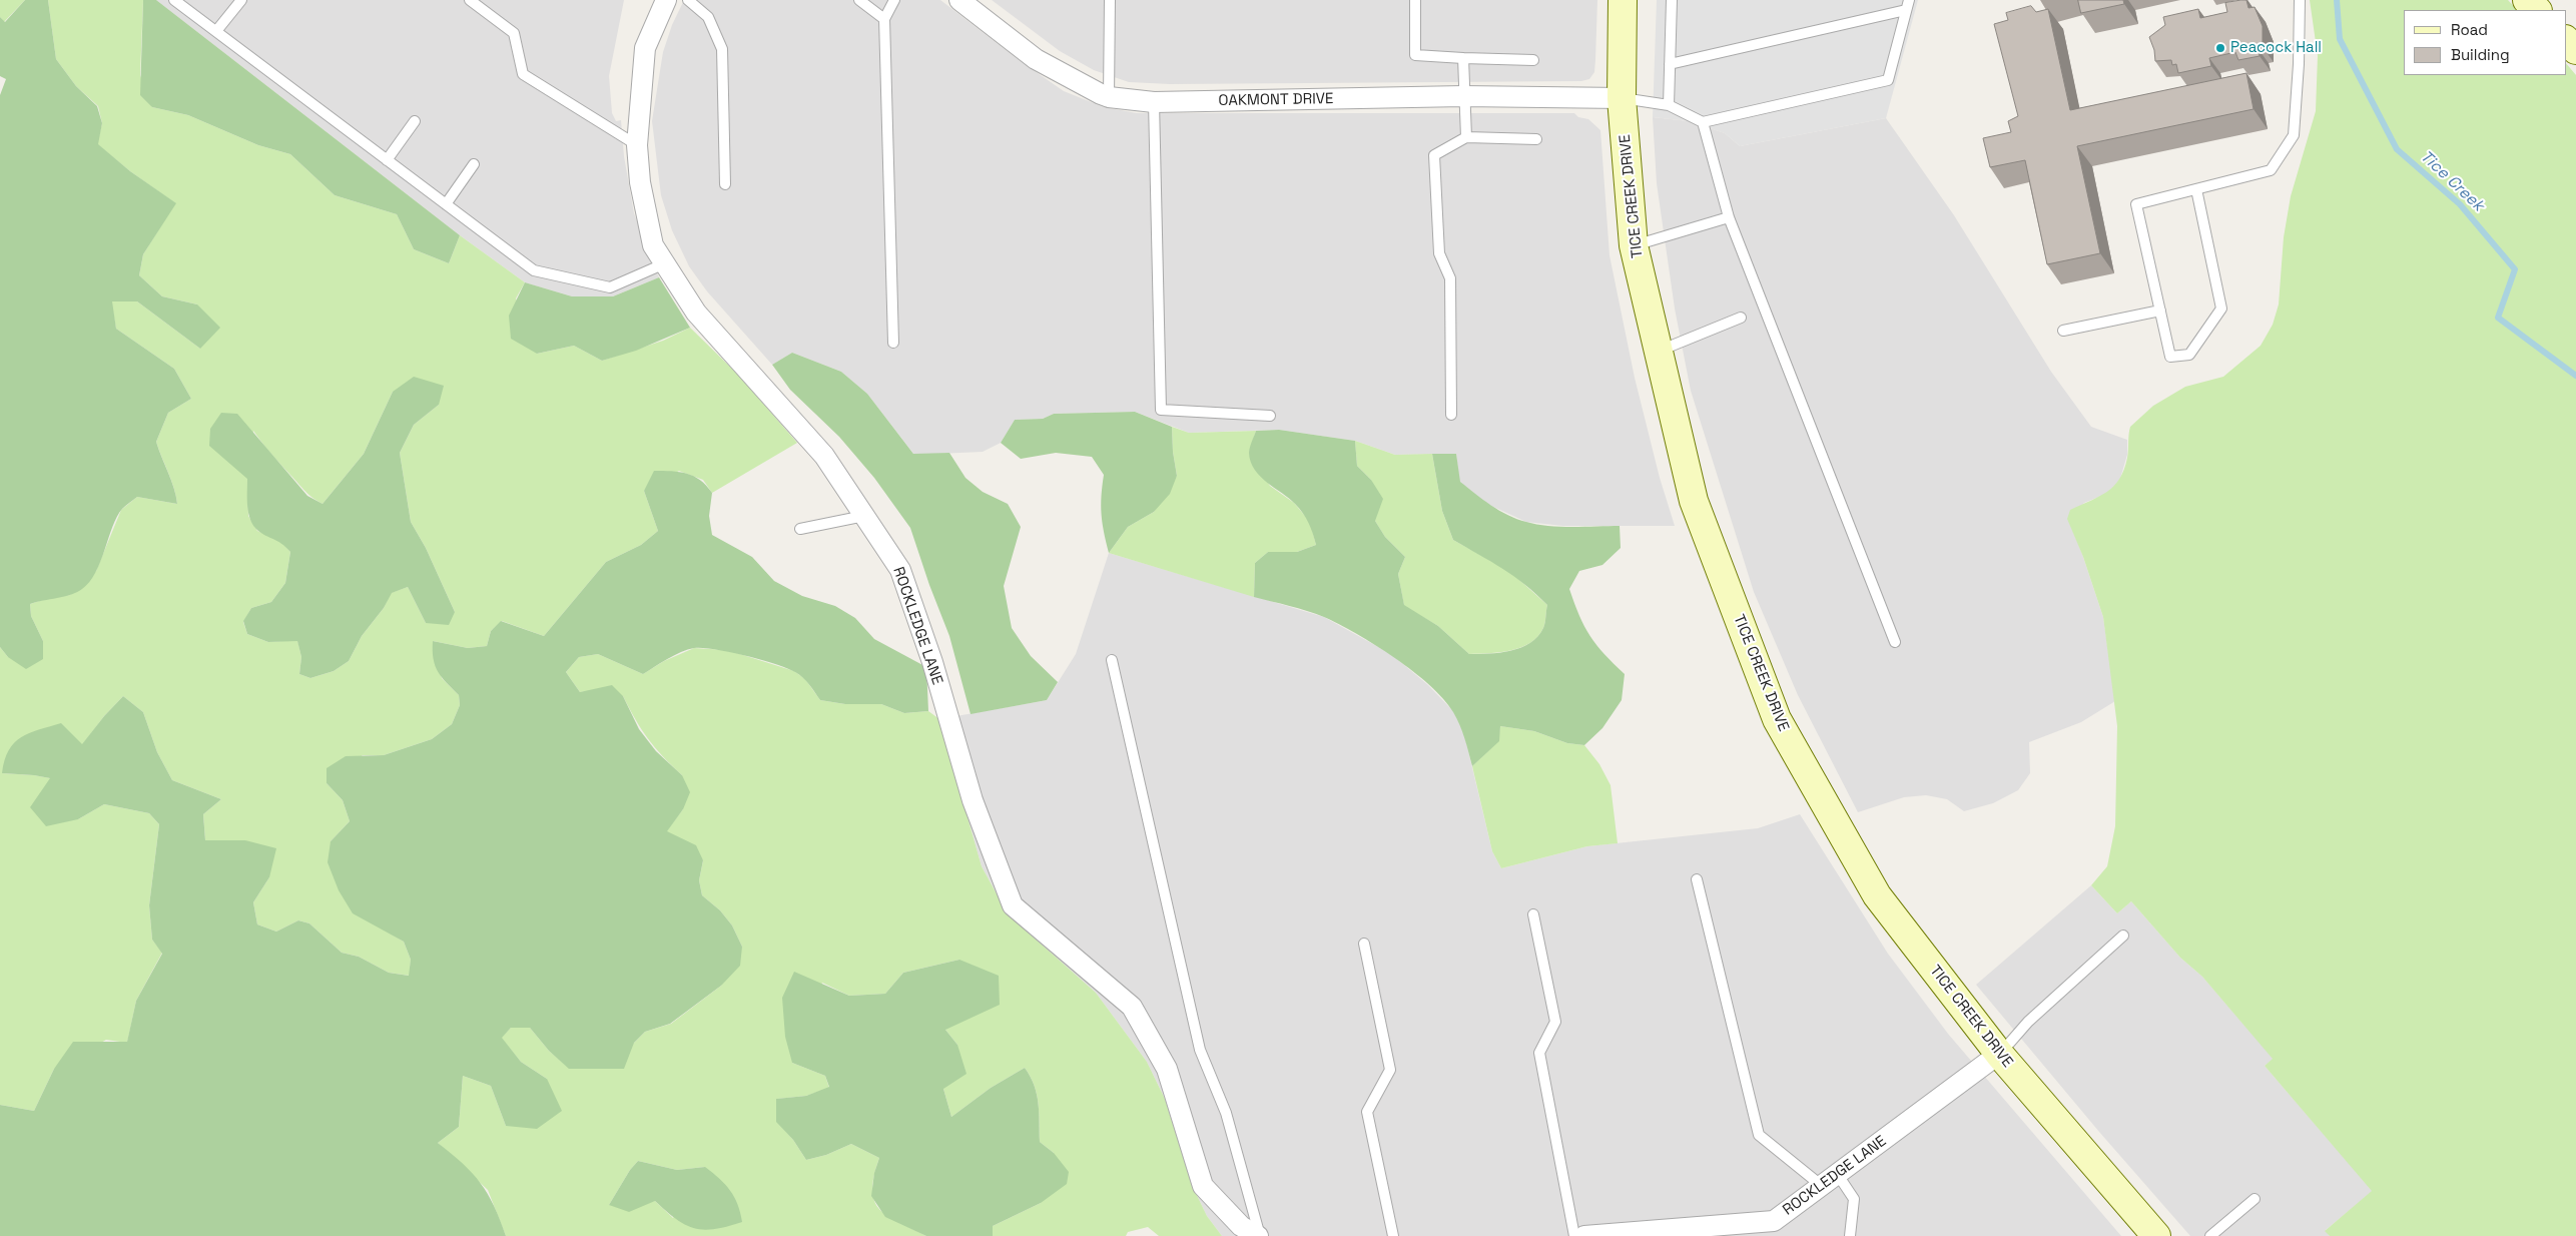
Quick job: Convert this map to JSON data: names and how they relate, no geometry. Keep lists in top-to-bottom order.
{
  "streets": {
    "street": ["OAKMONT DRIVE", "TICE CREEK DRIVE", "ROCKLEDGE LANE"]
  },
  "crossings": [
    ["OAKMONT DRIVE", "TICE CREEK DRIVE"],
    ["TICE CREEK DRIVE", "ROCKLEDGE LANE"]
  ],
  "water": ["Tice Creek"],
  "places": ["Peacock Hall"],
  "legend": ["Road", "Building"]
}
